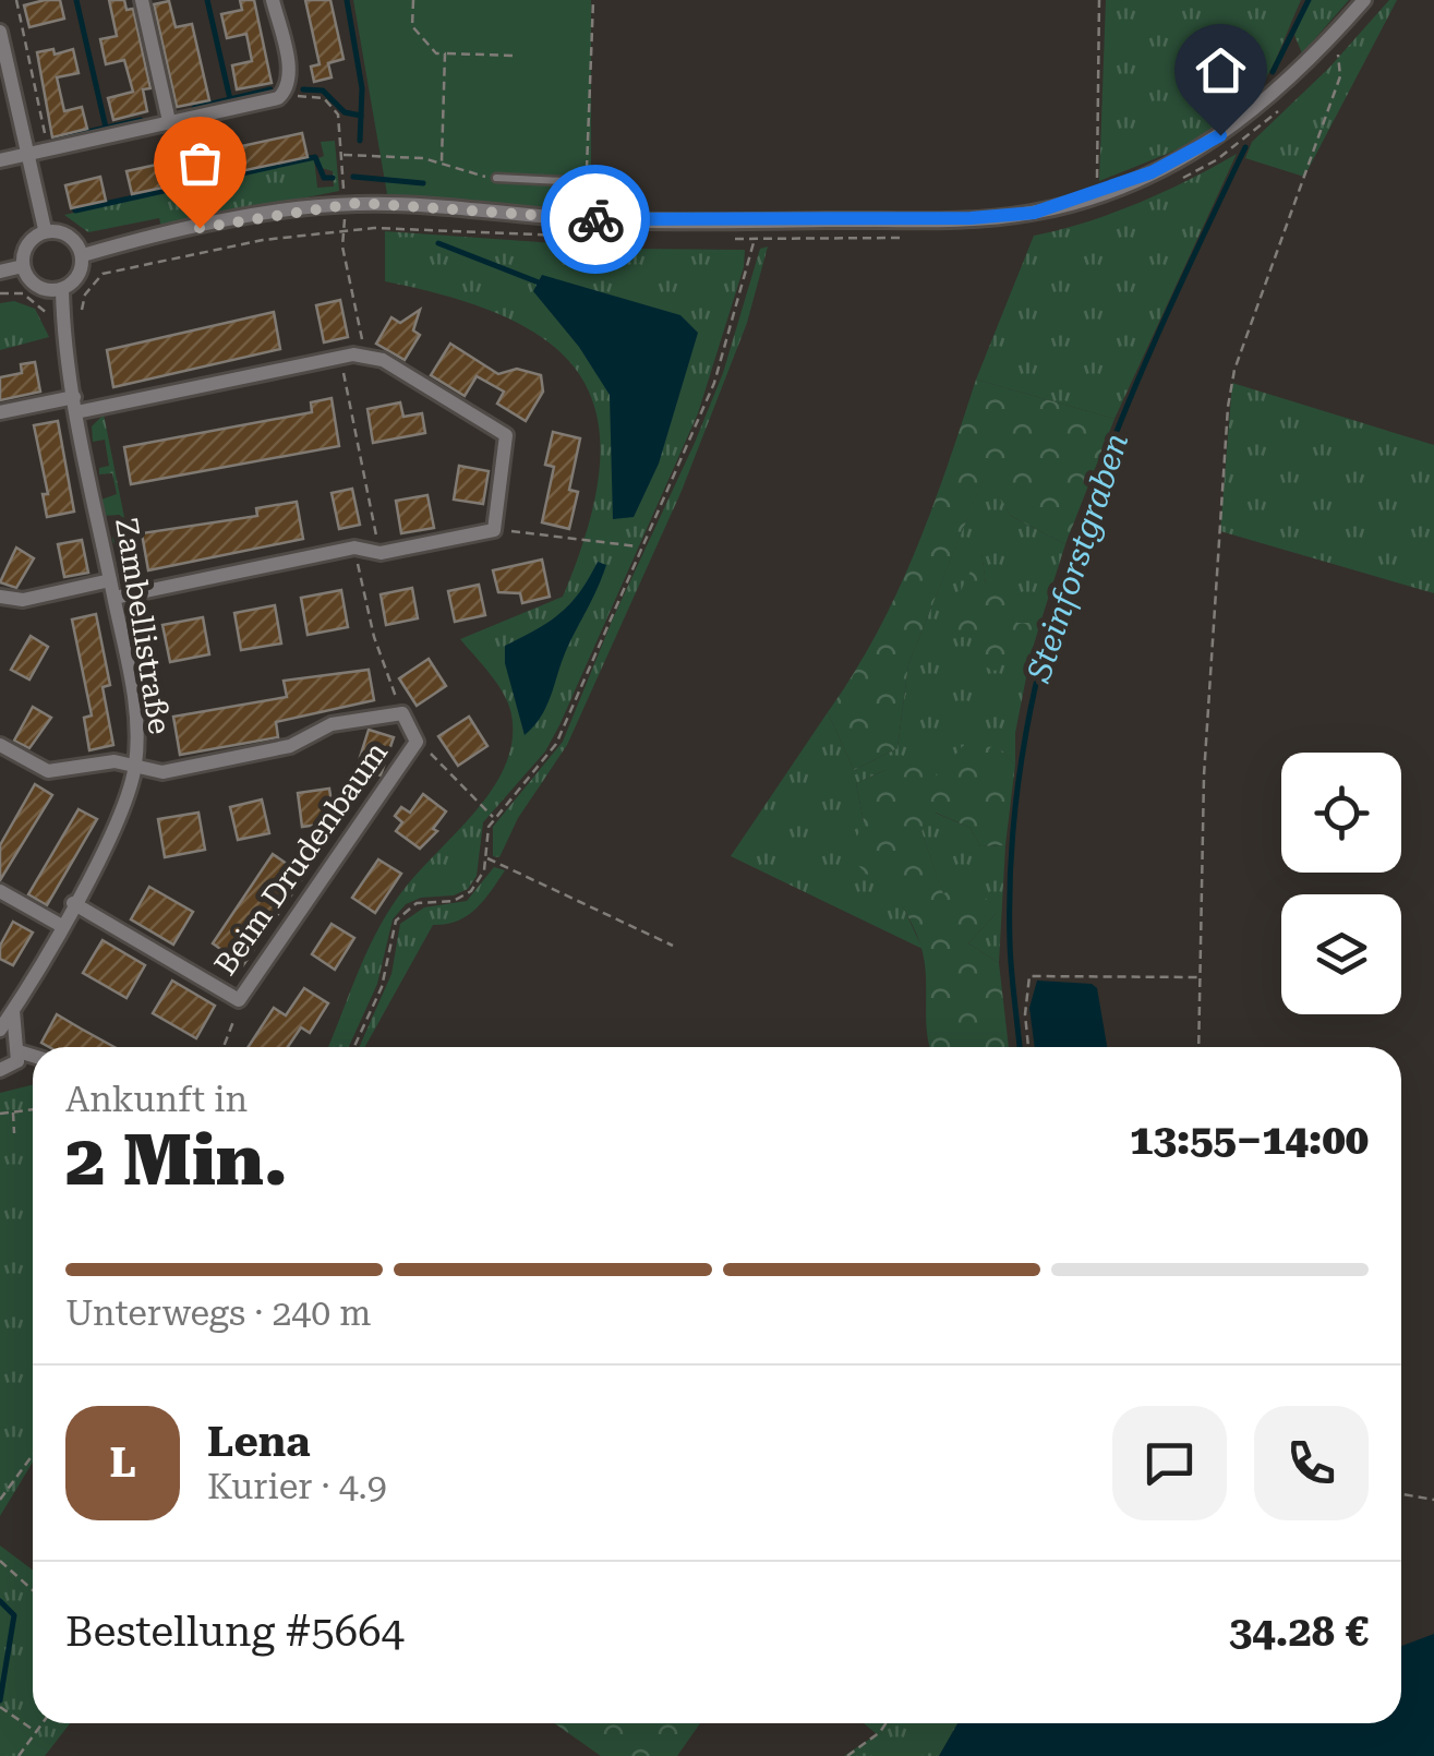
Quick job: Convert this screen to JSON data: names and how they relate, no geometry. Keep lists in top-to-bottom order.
{
  "streets": {
    "street": ["Zambellistraße", "Beim Drudenbaum"]
  },
  "crossings": [
    ["Zambellistraße", "Beim Drudenbaum"]
  ],
  "water": ["Steinforstgraben"],
  "page": {
    "heading": ["2 Min.", "Ankunft in", "13:55–14:00"],
    "panel": [
      "Lena",
      "Kurier · 4.9",
      "Bestellung #5664",
      "34.28 €"
    ],
    "bar": "Unterwegs · 240 m",
    "round": "L"
  }
}
